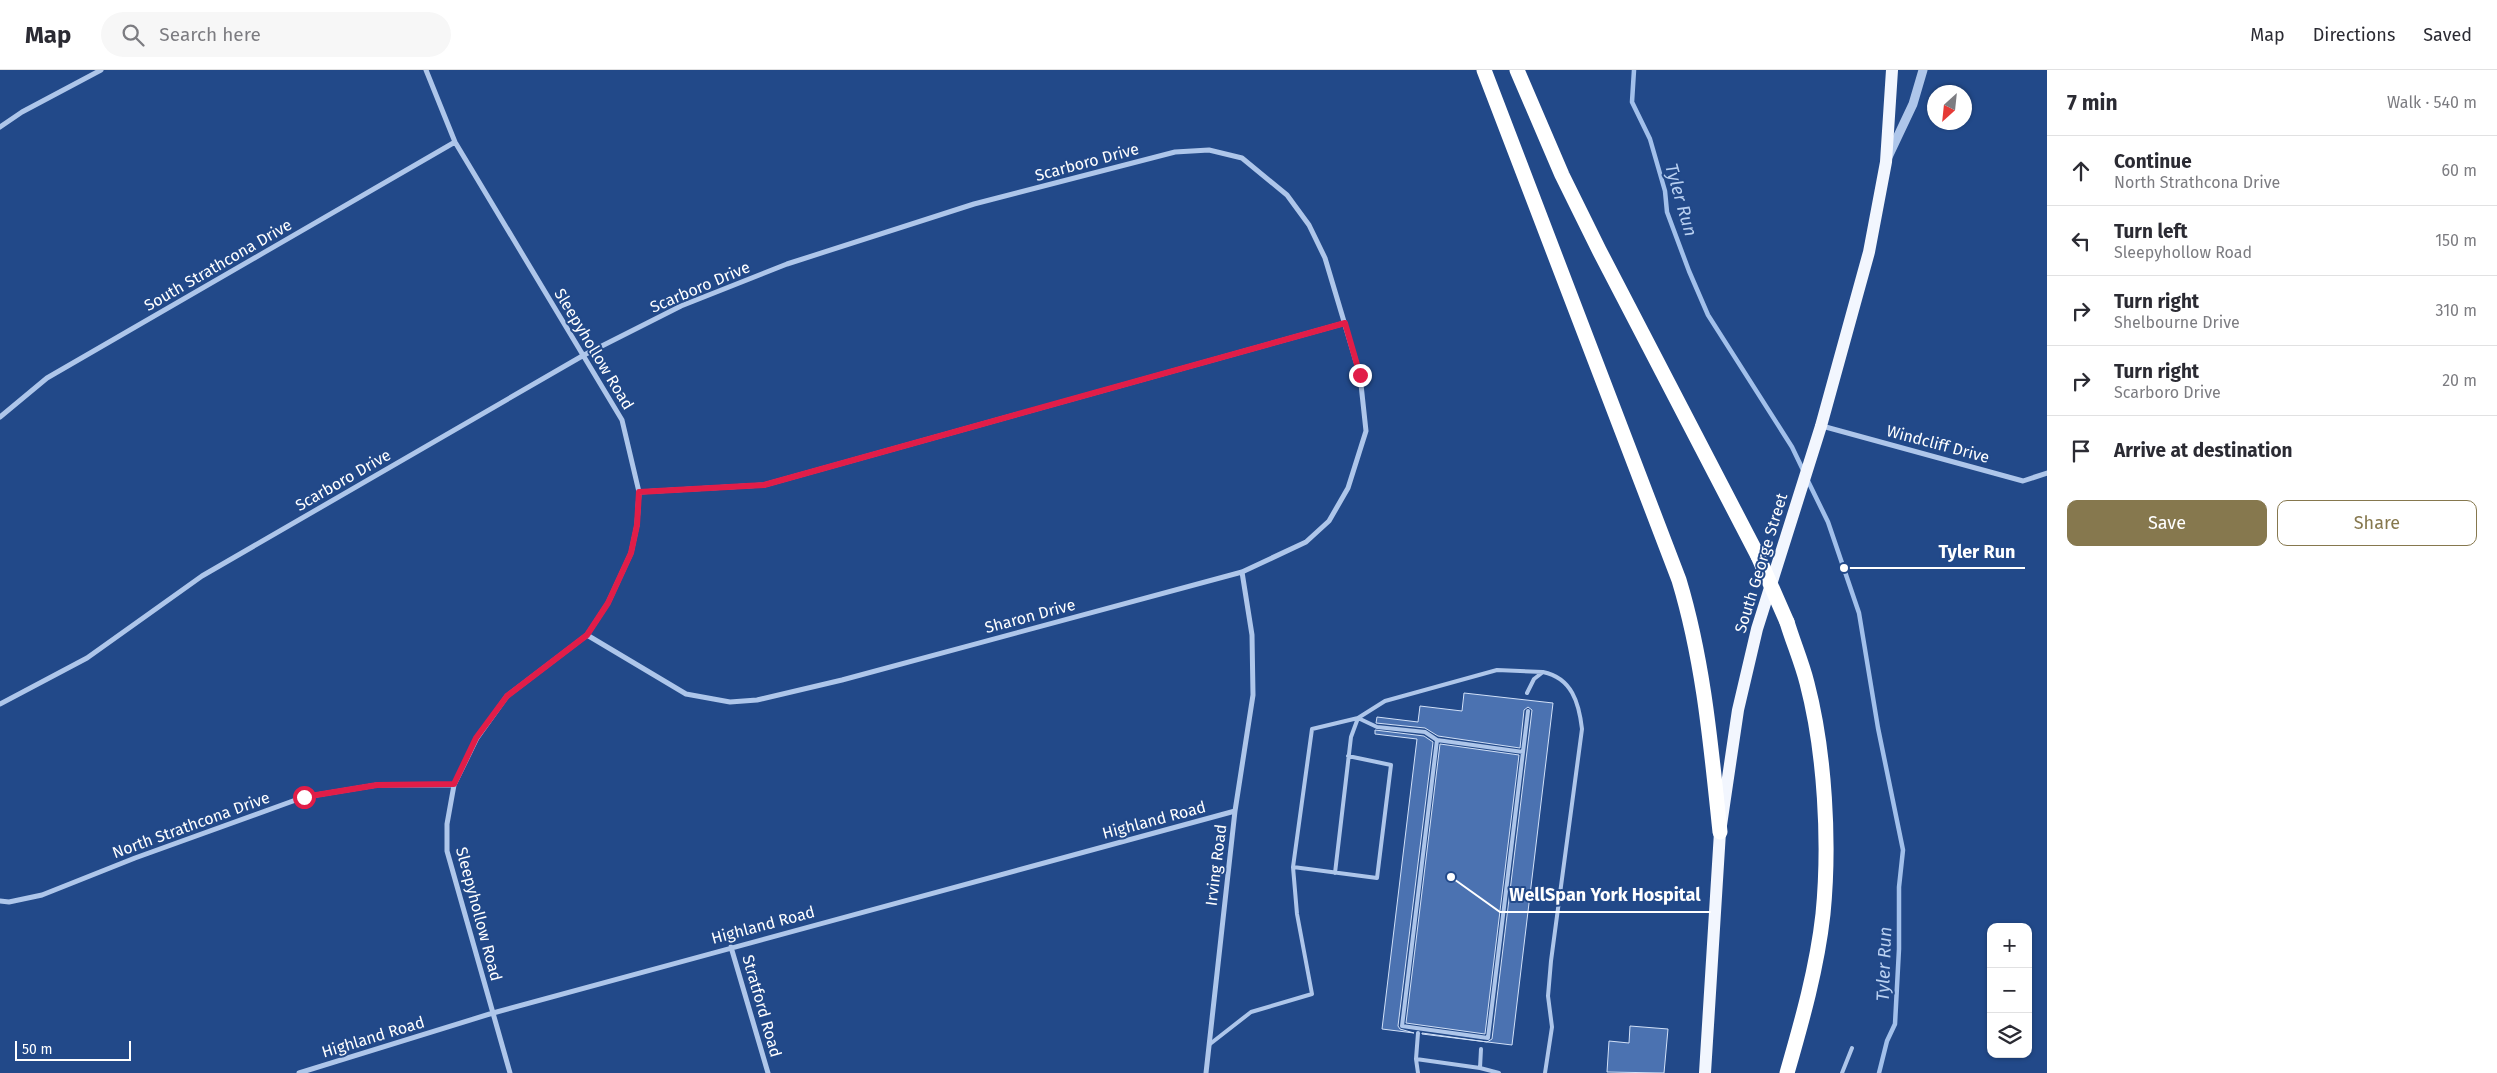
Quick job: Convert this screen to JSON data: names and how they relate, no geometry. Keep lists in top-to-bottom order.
{
  "streets": {
    "main road": ["South George Street"],
    "street": [
      "Scarboro Drive",
      "South Strathcona Drive",
      "Sleepyhollow Road",
      "Windcliff Drive",
      "Sharon Drive",
      "Highland Road",
      "North Strathcona Drive",
      "Irving Road",
      "Stratford Road"
    ]
  },
  "crossings": [
    ["Scarboro Drive", "Sleepyhollow Road"],
    ["Scarboro Drive", "Sharon Drive"],
    ["South Strathcona Drive", "Sleepyhollow Road"],
    ["Sleepyhollow Road", "Sharon Drive"],
    ["Sleepyhollow Road", "Highland Road"],
    ["Sleepyhollow Road", "North Strathcona Drive"],
    ["Windcliff Drive", "South George Street"],
    ["Sharon Drive", "Irving Road"],
    ["Highland Road", "Irving Road"],
    ["Highland Road", "Stratford Road"]
  ],
  "water": ["Tyler Run"],
  "places": ["Tyler Run", "WellSpan York Hospital"],
  "scale_bar": "50 m",
  "north": "bottom left",
  "page": {
    "header": "Map",
    "search": "Search here",
    "nav": ["Map", "Directions", "Saved"],
    "heading": ["7 min", "Walk · 540 m"],
    "list": [
      ["Continue", "North Strathcona Drive", "60 m"],
      ["Turn left", "Sleepyhollow Road", "150 m"],
      ["Turn right", "Shelbourne Drive", "310 m"],
      ["Turn right", "Scarboro Drive", "20 m"],
      "Arrive at destination"
    ],
    "buttons": ["Save", "Share"],
    "map_buttons": ["+", "−"],
    "scale": "50 m"
  }
}
